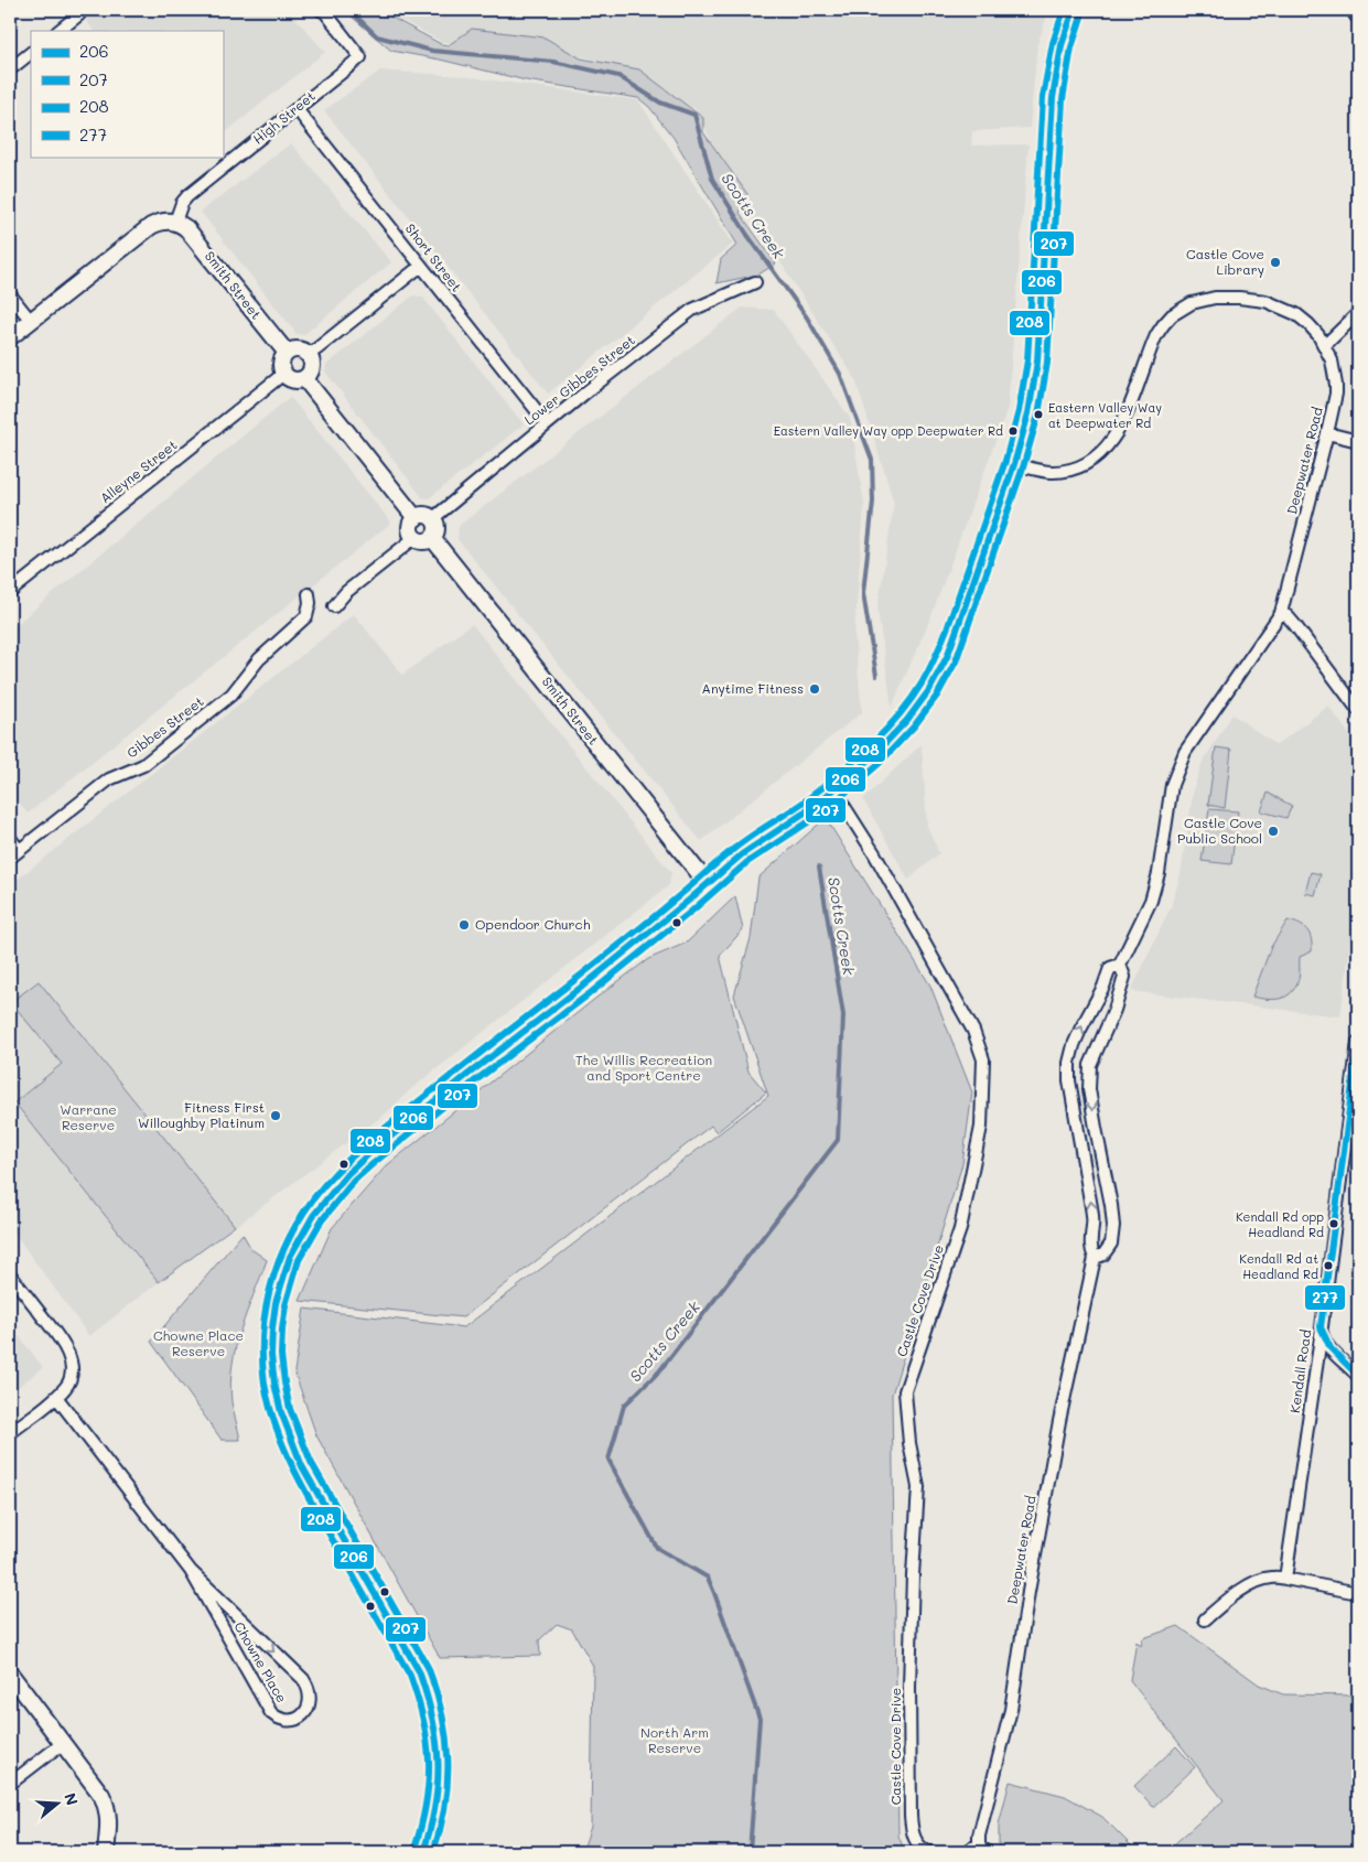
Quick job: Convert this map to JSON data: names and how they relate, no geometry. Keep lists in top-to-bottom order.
{
  "streets": {
    "street": [
      "High Street",
      "Short Street",
      "Smith Street",
      "Lower Gibbes Street",
      "Deepwater Road",
      "Alleyne Street",
      "Gibbes Street",
      "Castle Cove Drive",
      "Kendall Road",
      "Chowne Place"
    ]
  },
  "crossings": [
    ["High Street", "Short Street"],
    ["High Street", "Smith Street"],
    ["Short Street", "Lower Gibbes Street"],
    ["Smith Street", "Lower Gibbes Street"],
    ["Smith Street", "Alleyne Street"]
  ],
  "water": ["Scotts Creek"],
  "parks": [
    "The Willis Recreation and Sport Centre",
    "Warrane Reserve",
    "Chowne Place Reserve",
    "North Arm Reserve"
  ],
  "places": [
    "Castle Cove Library",
    "Eastern Valley Way at Deepwater Rd",
    "Eastern Valley Way opp Deepwater Rd",
    "Anytime Fitness",
    "Castle Cove Public School",
    "Opendoor Church",
    "Fitness First Willoughby Platinum",
    "Kendall Rd opp Headland Rd",
    "Kendall Rd at Headland Rd"
  ],
  "lines": [
    "transit line 206",
    "transit line 208",
    "transit line 207",
    "transit line 277"
  ],
  "legend": [
    "206",
    "207",
    "208",
    "277"
  ],
  "north": "right"
}
